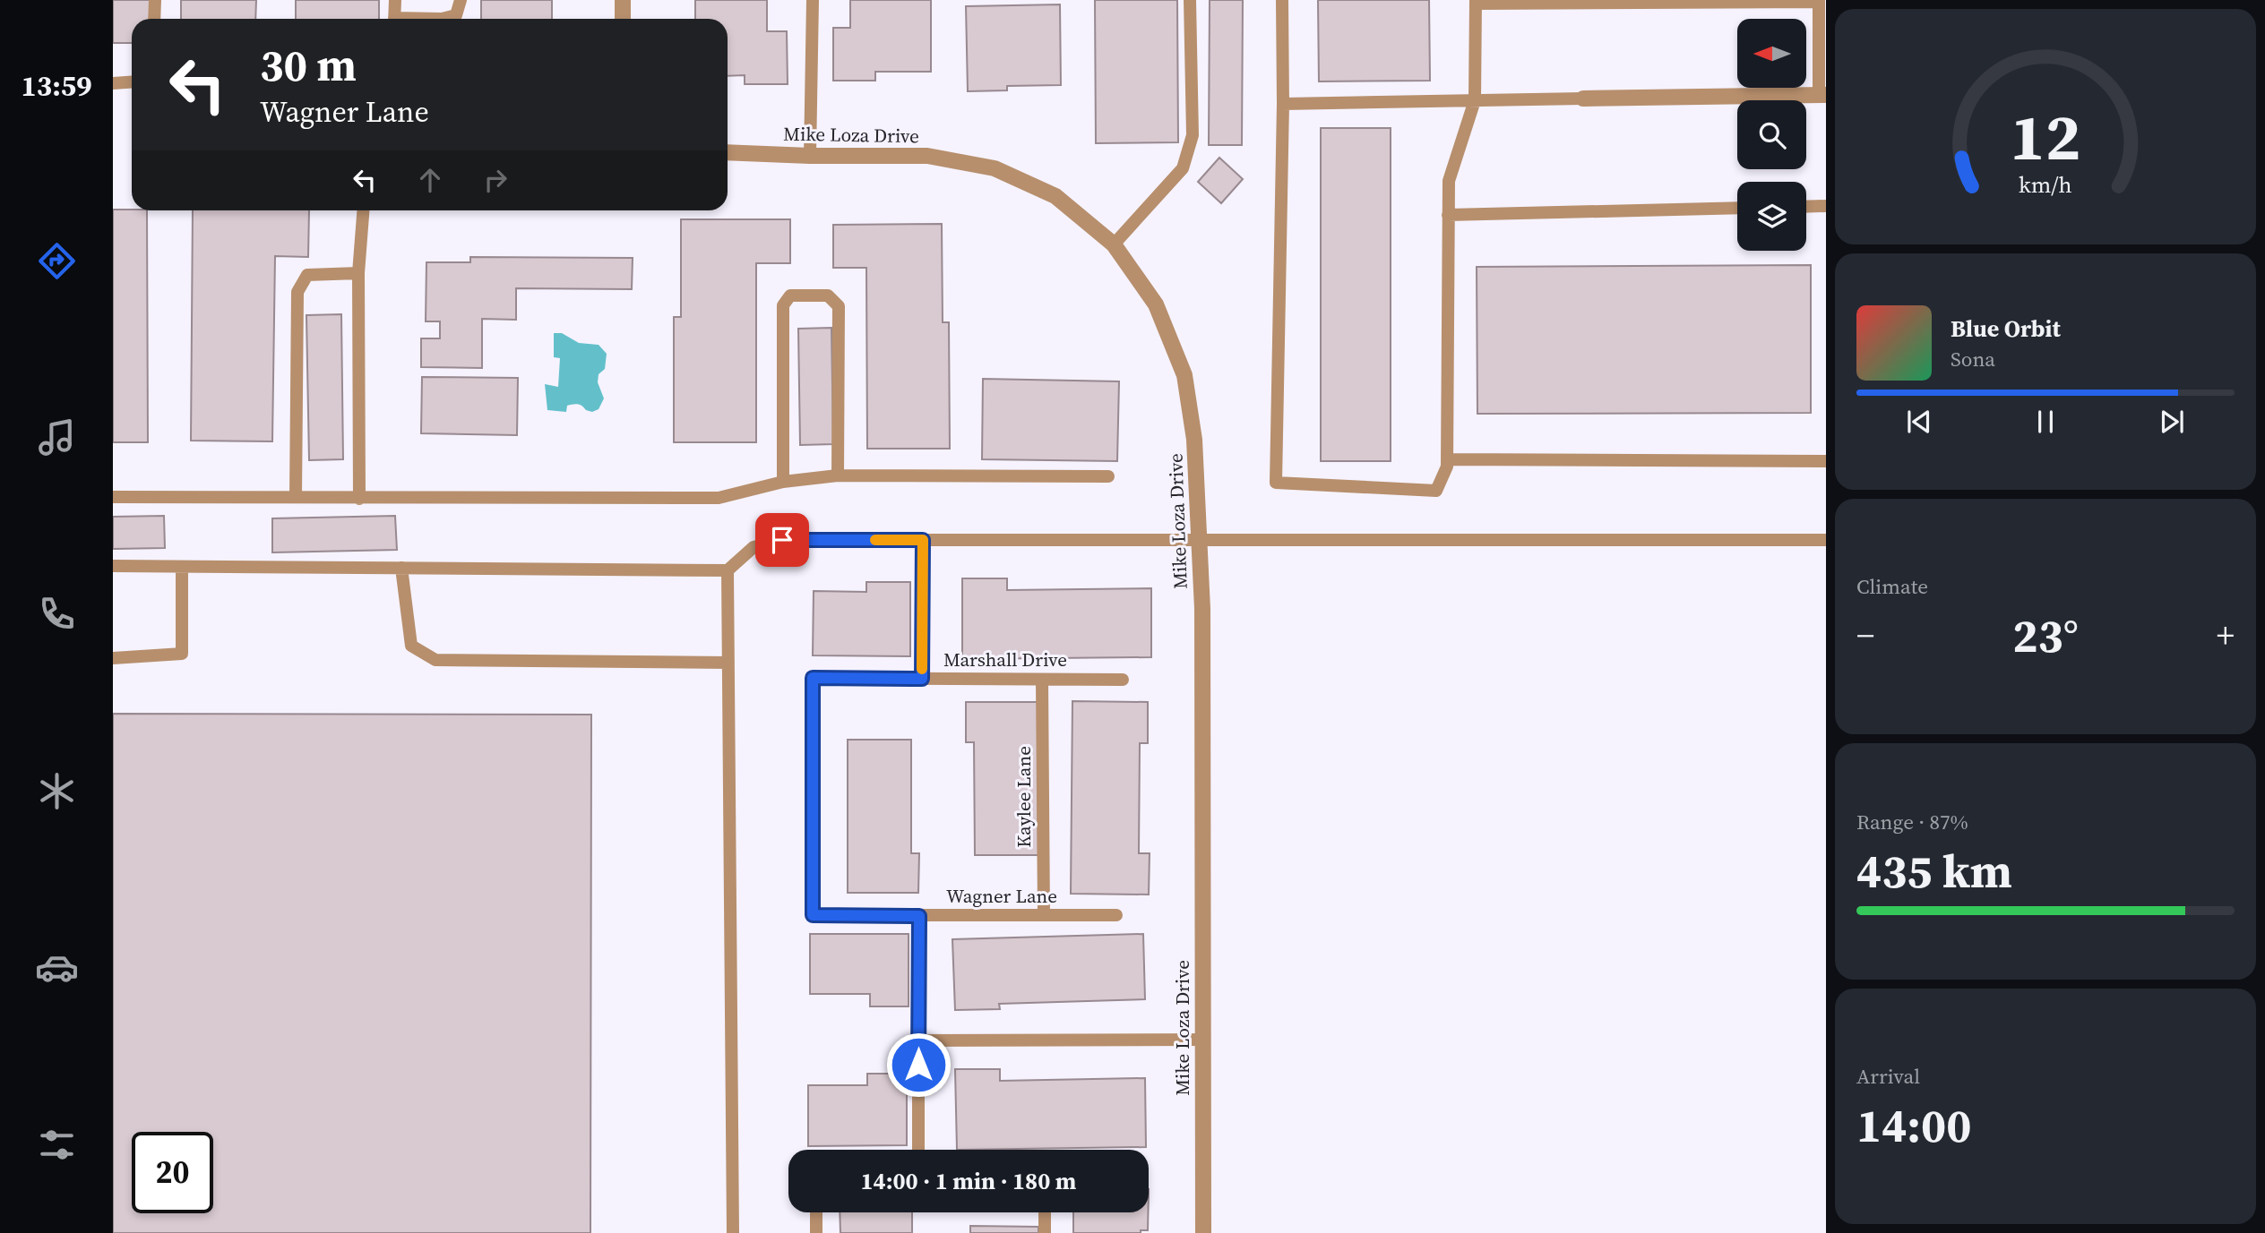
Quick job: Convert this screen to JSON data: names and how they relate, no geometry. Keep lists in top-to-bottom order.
{
  "streets": {
    "street": ["Mike Loza Drive"],
    "lane": ["Marshall Drive", "Kaylee Lane", "Wagner Lane"]
  },
  "crossings": [
    ["Marshall Drive", "Kaylee Lane"],
    ["Marshall Drive", "Wagner Lane"],
    ["Kaylee Lane", "Wagner Lane"]
  ],
  "north": "left",
  "page": {
    "tabs": "13:59",
    "turn": ["30 m", "Wagner Lane"],
    "song": ["Blue Orbit", "Sona"],
    "tile": [
      "Climate",
      ["Range · 87%", "435 km"],
      ["Arrival", "14:00"]
    ],
    "heat": ["−", "23°", "+"],
    "limit": "20",
    "trip": "14:00 · 1 min · 180 m",
    "gauge": ["12", "km/h"]
  }
}
